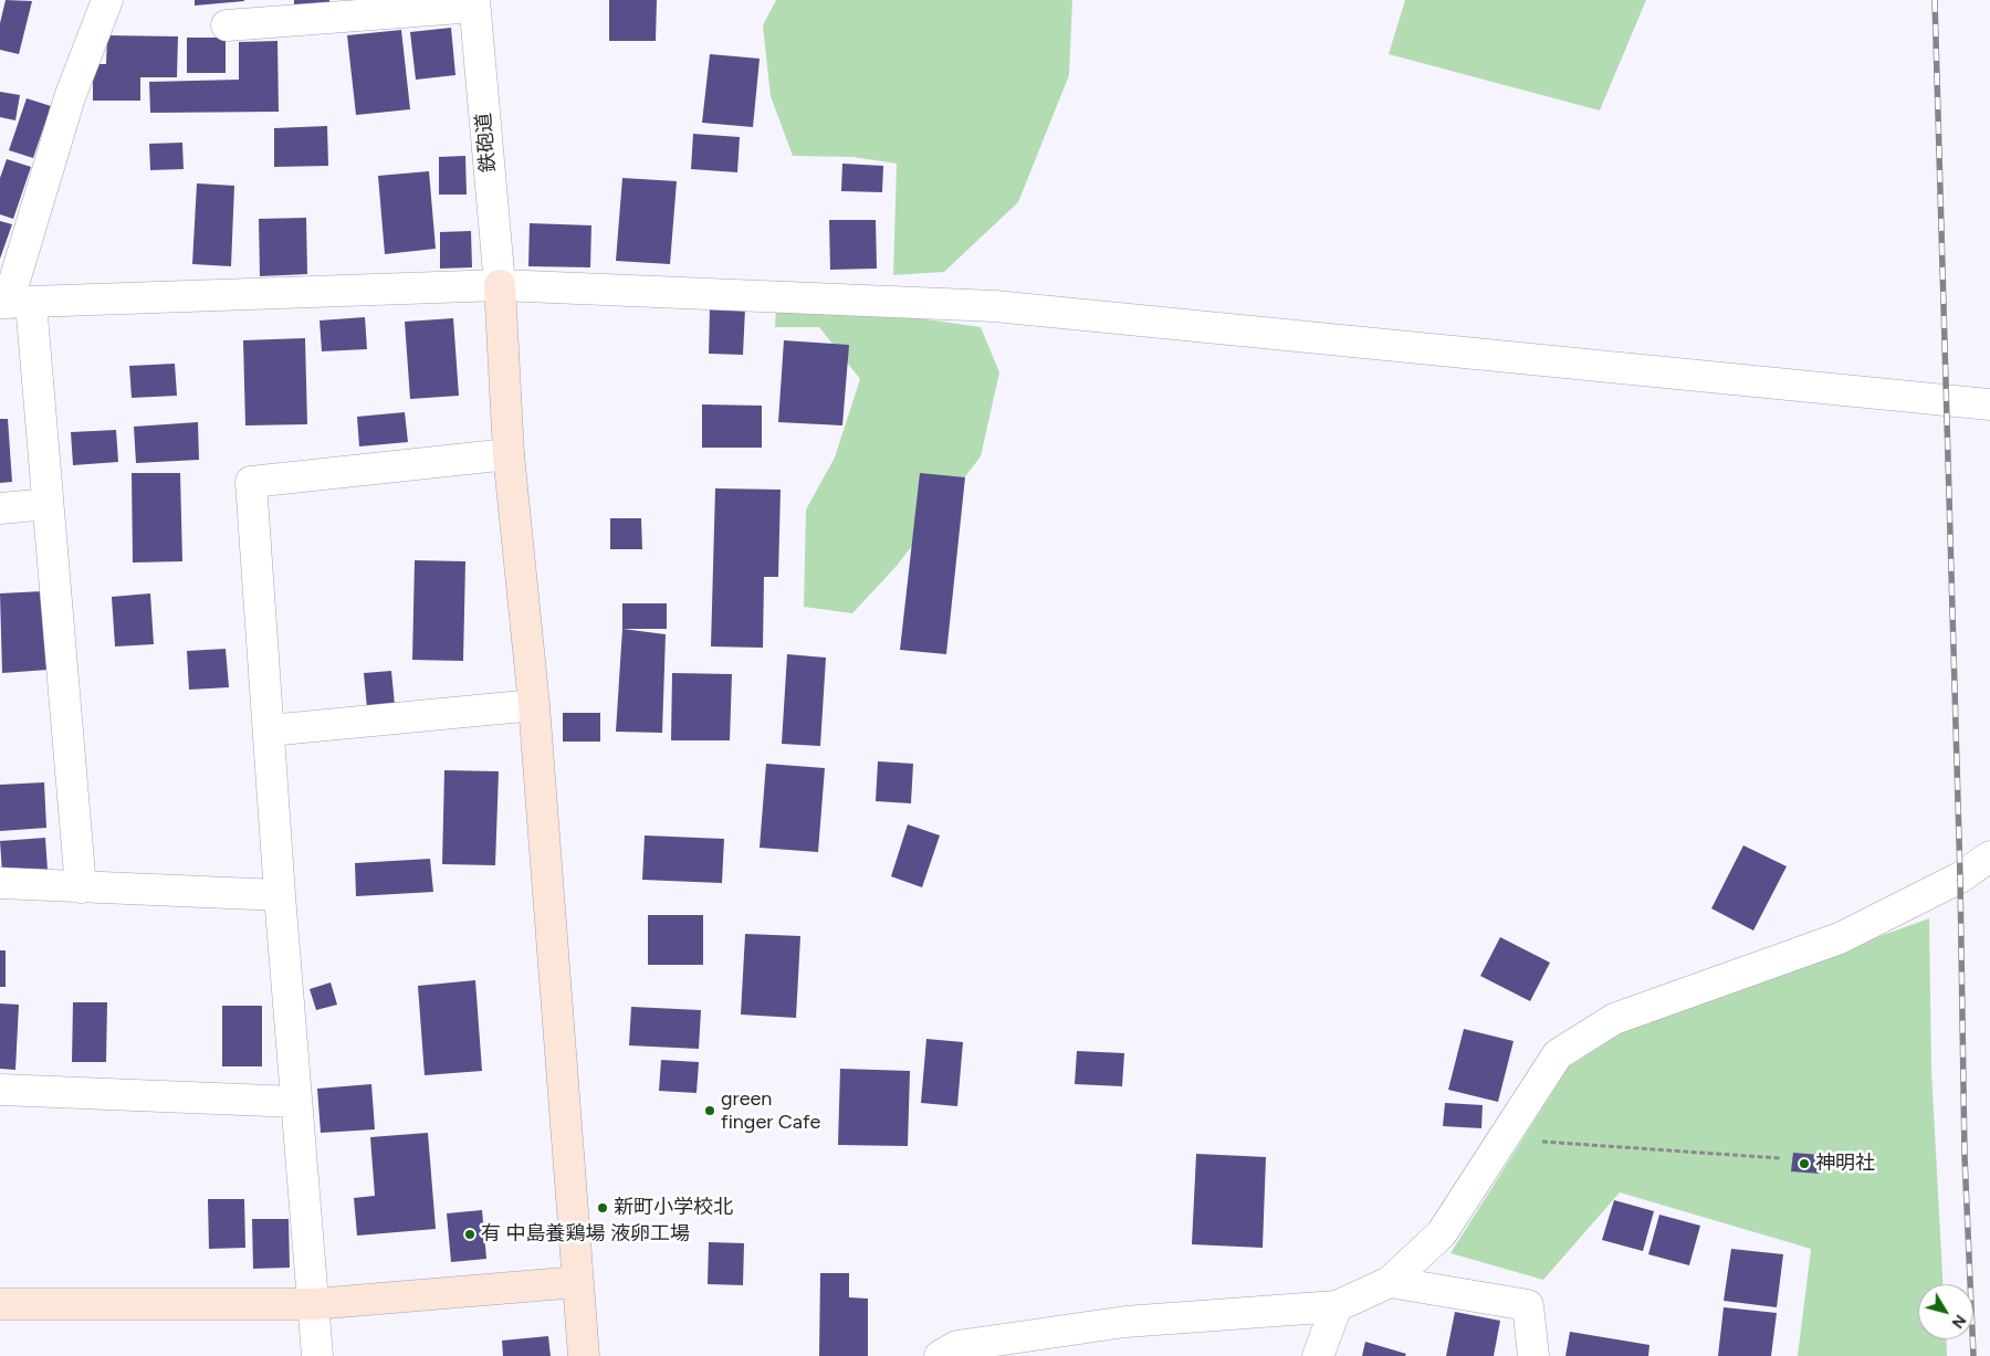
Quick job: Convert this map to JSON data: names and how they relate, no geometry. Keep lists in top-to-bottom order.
{
  "streets": {
    "street": ["鉄砲道"]
  },
  "places": [
    "green finger Cafe",
    "神明社",
    "新町小学校北",
    "有 中島養鶏場 液卵工場"
  ],
  "north": "bottom right"
}
